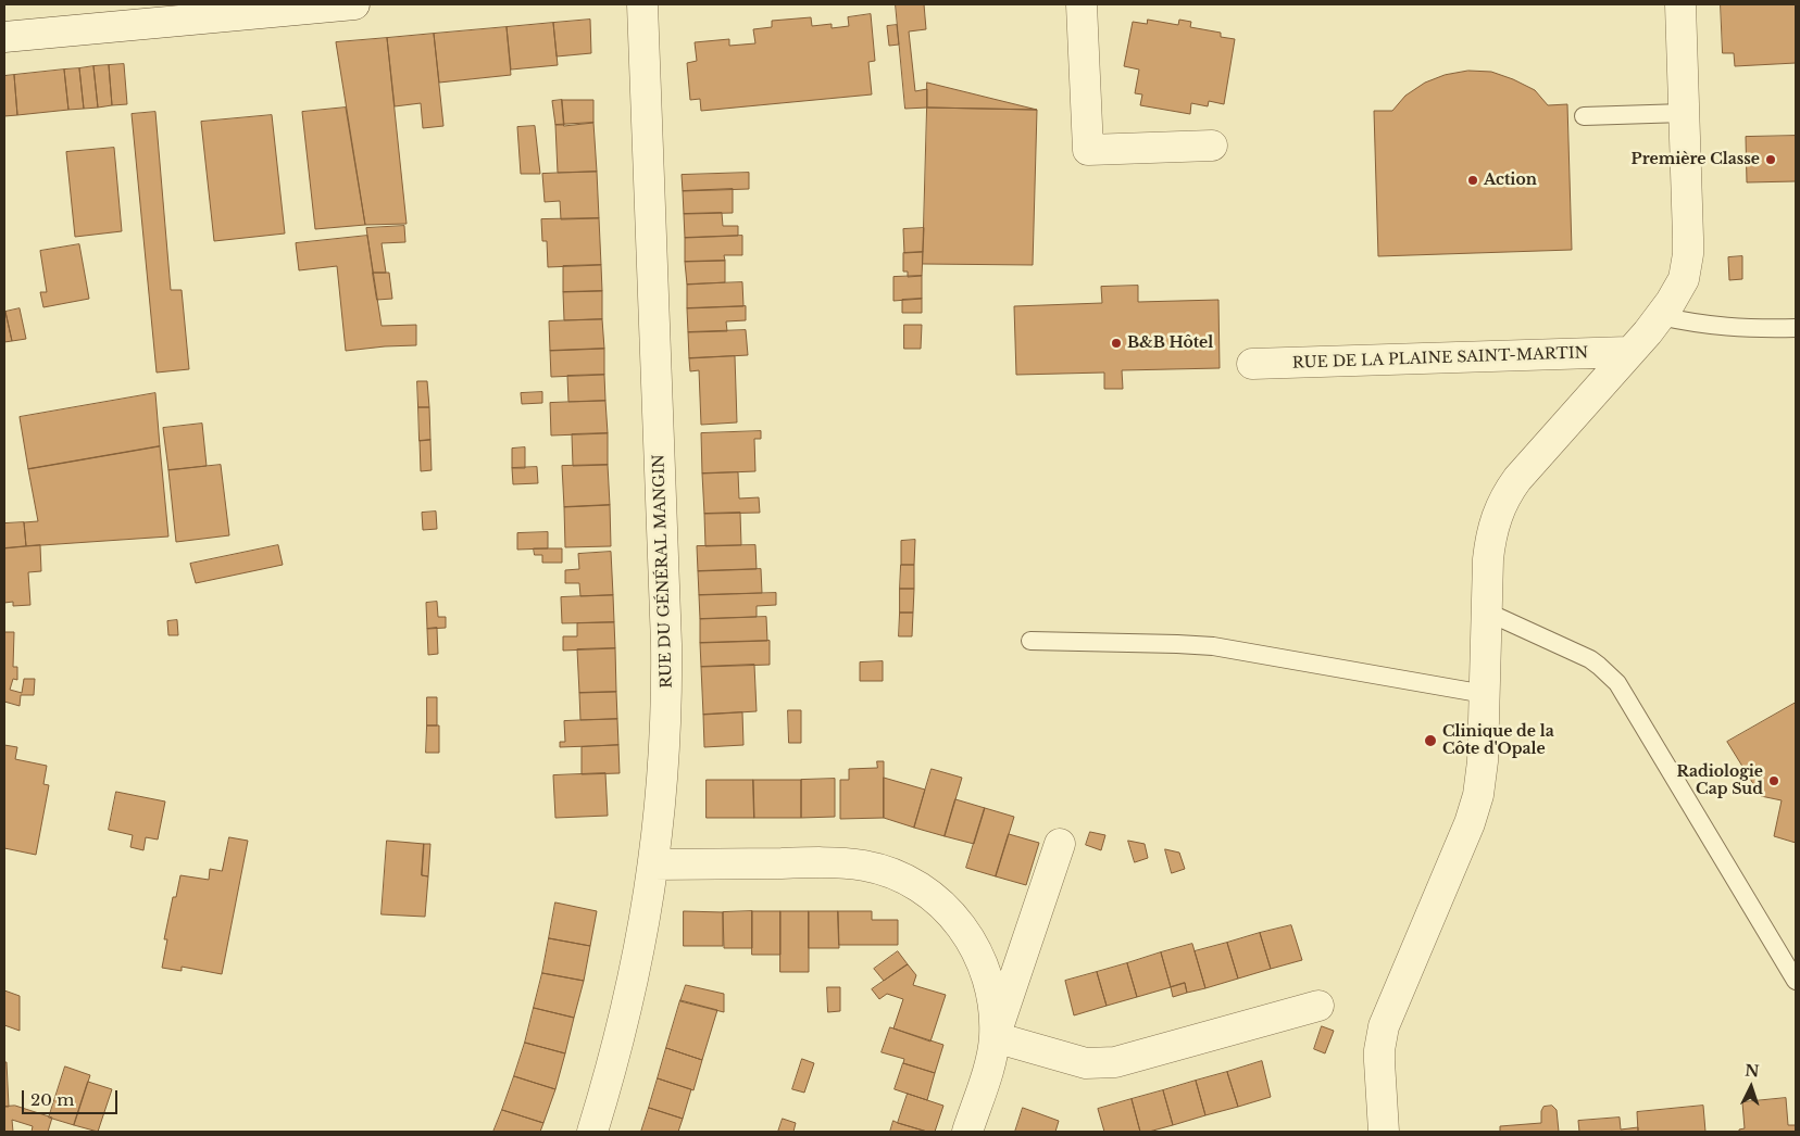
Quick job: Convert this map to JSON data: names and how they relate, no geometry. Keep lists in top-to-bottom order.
{
  "streets": {
    "street": ["RUE DE LA PLAINE SAINT-MARTIN", "RUE DU GÉNÉRAL MANGIN"]
  },
  "places": [
    "Première Classe",
    "Action",
    "B&B Hôtel",
    "Clinique de la Côte d'Opale",
    "Radiologie Cap Sud"
  ],
  "scale_bar": "20 m",
  "north": "top"
}
